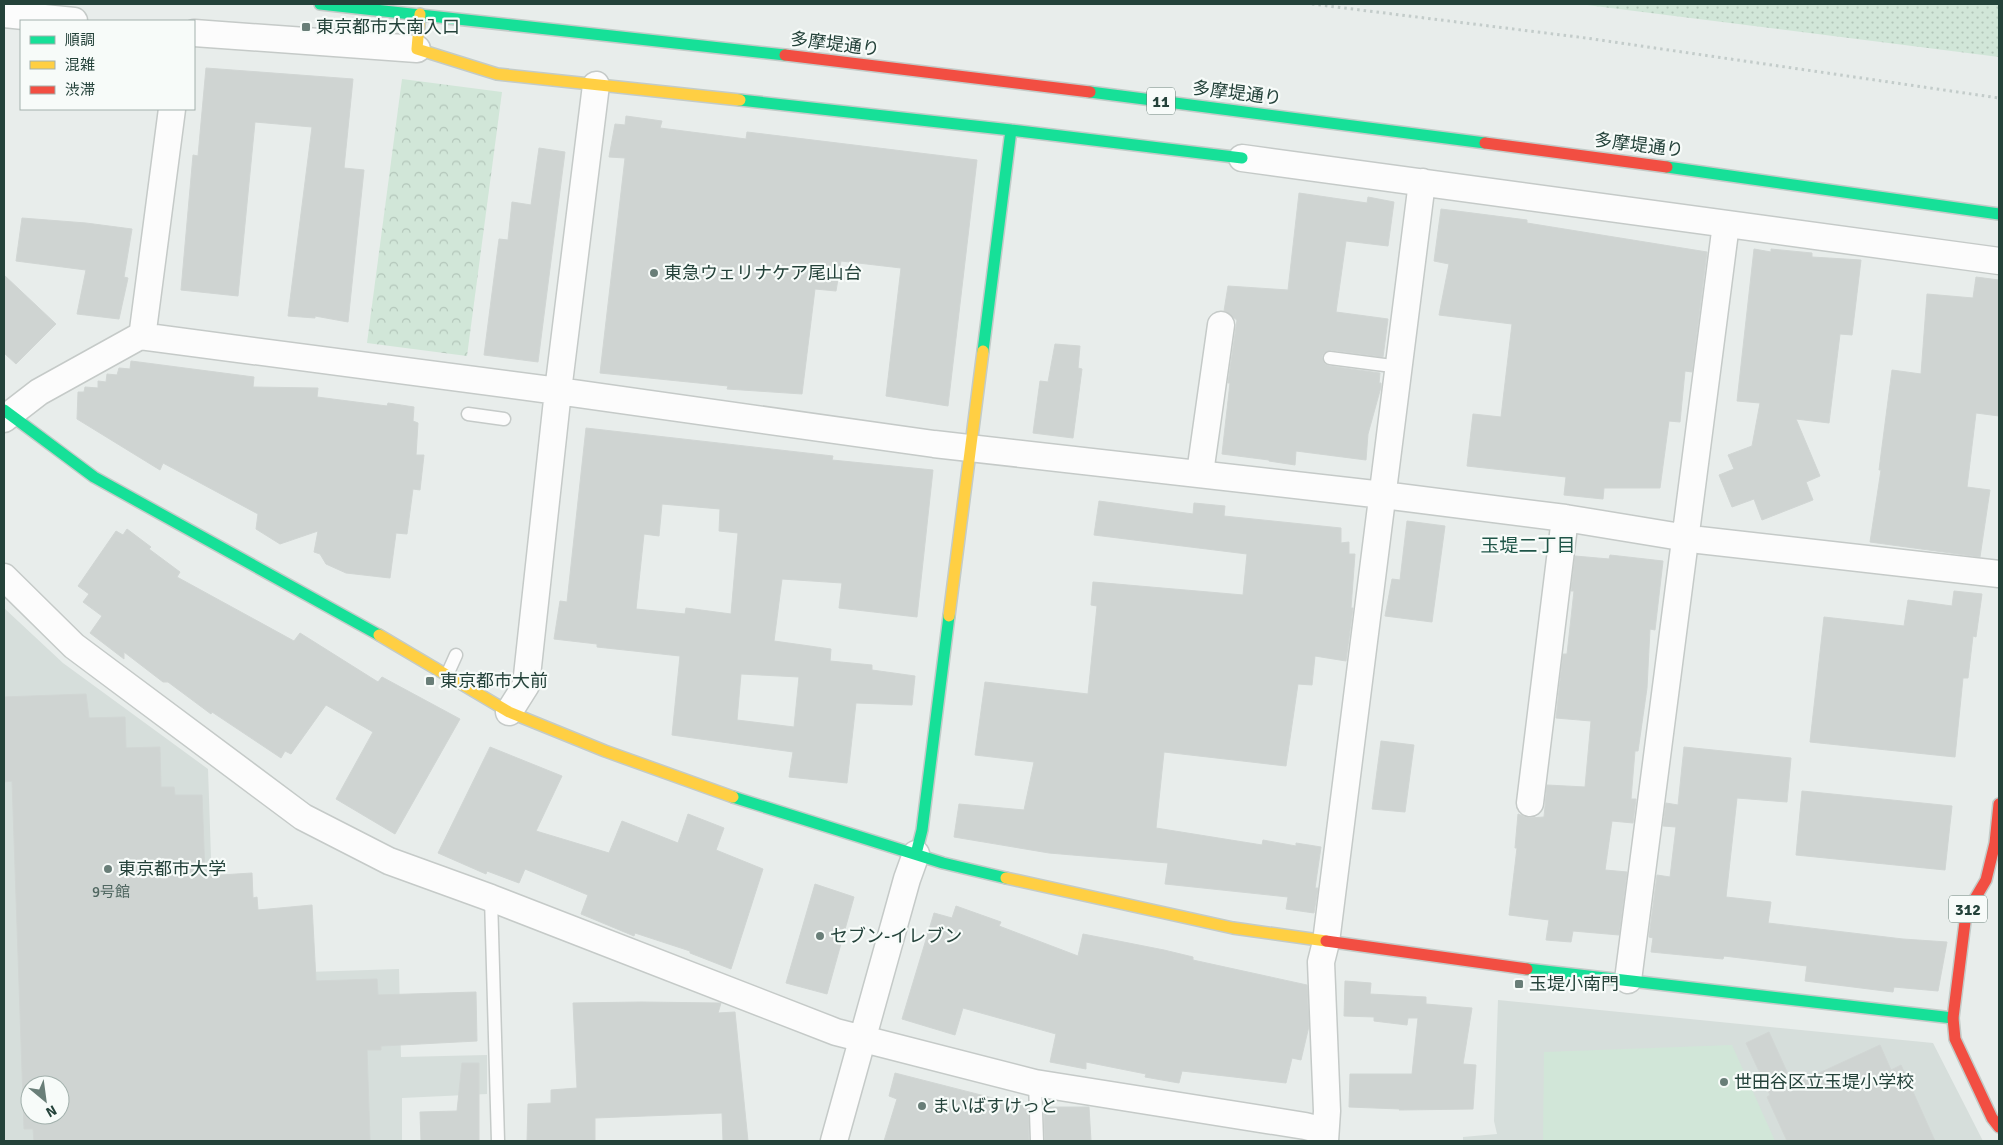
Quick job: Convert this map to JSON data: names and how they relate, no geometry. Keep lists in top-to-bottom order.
{
  "streets": {
    "street": ["多摩堤通り", "11", "312"]
  },
  "districts": ["玉堤二丁目"],
  "places": {
    "transit": ["東京都市大南入口", "東京都市大前", "玉堤小南門"],
    "other": [
      "東急ウェリナケア尾山台",
      "東京都市大学",
      "セブン-イレブン",
      "世田谷区立玉堤小学校",
      "まいばすけっと"
    ]
  },
  "house_numbers": ["9号館"],
  "legend": ["順調", "混雑", "渋滞"],
  "north": "bottom right"
}
